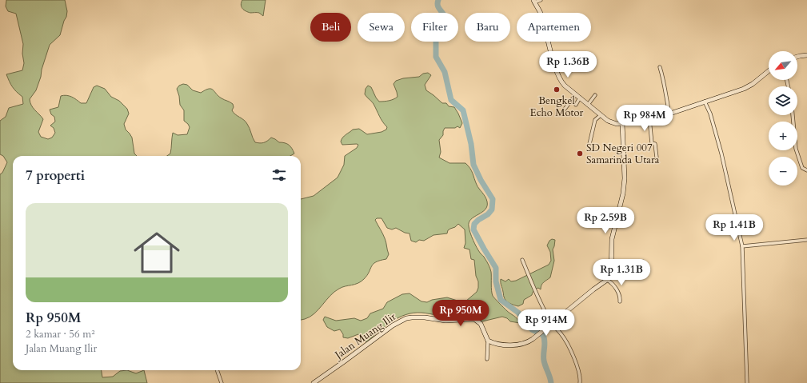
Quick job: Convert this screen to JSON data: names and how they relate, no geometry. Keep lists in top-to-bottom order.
{
  "streets": {
    "main road": ["Jalan Muang Ilir"]
  },
  "places": ["Bengkel Echo Motor", "SD Negeri 007 Samarinda Utara"],
  "north": "bottom left",
  "page": {
    "chip": [
      "Beli",
      "Sewa",
      "Filter",
      "Baru",
      "Apartemen"
    ],
    "map_buttons": ["+", "−"],
    "price": [
      "Rp 1.36B",
      "Rp 984M",
      "Rp 2.59B",
      "Rp 1.41B",
      "Rp 1.31B",
      "Rp 950M",
      "Rp 914M"
    ],
    "heading": "7 properti",
    "list": [
      {
        "name": "Rp 950M",
        "note": "2 kamar · 56 m² · Jalan Muang Ilir"
      }
    ]
  }
}
